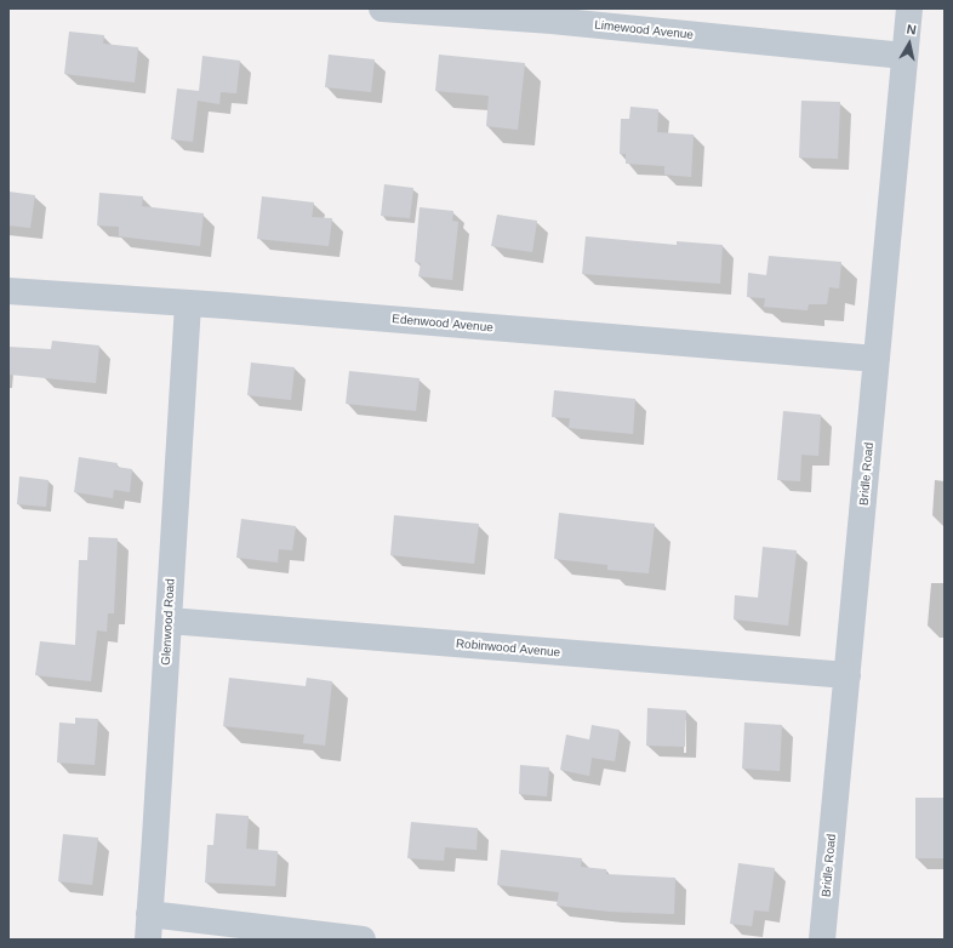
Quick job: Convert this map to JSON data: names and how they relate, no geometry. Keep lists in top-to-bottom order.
{
  "streets": {
    "street": [
      "Limewood Avenue",
      "Edenwood Avenue",
      "Bridle Road",
      "Glenwood Road",
      "Robinwood Avenue"
    ]
  },
  "crossings": [
    ["Limewood Avenue", "Bridle Road"],
    ["Edenwood Avenue", "Bridle Road"],
    ["Edenwood Avenue", "Glenwood Road"],
    ["Bridle Road", "Robinwood Avenue"],
    ["Glenwood Road", "Robinwood Avenue"]
  ],
  "north": "top"
}
